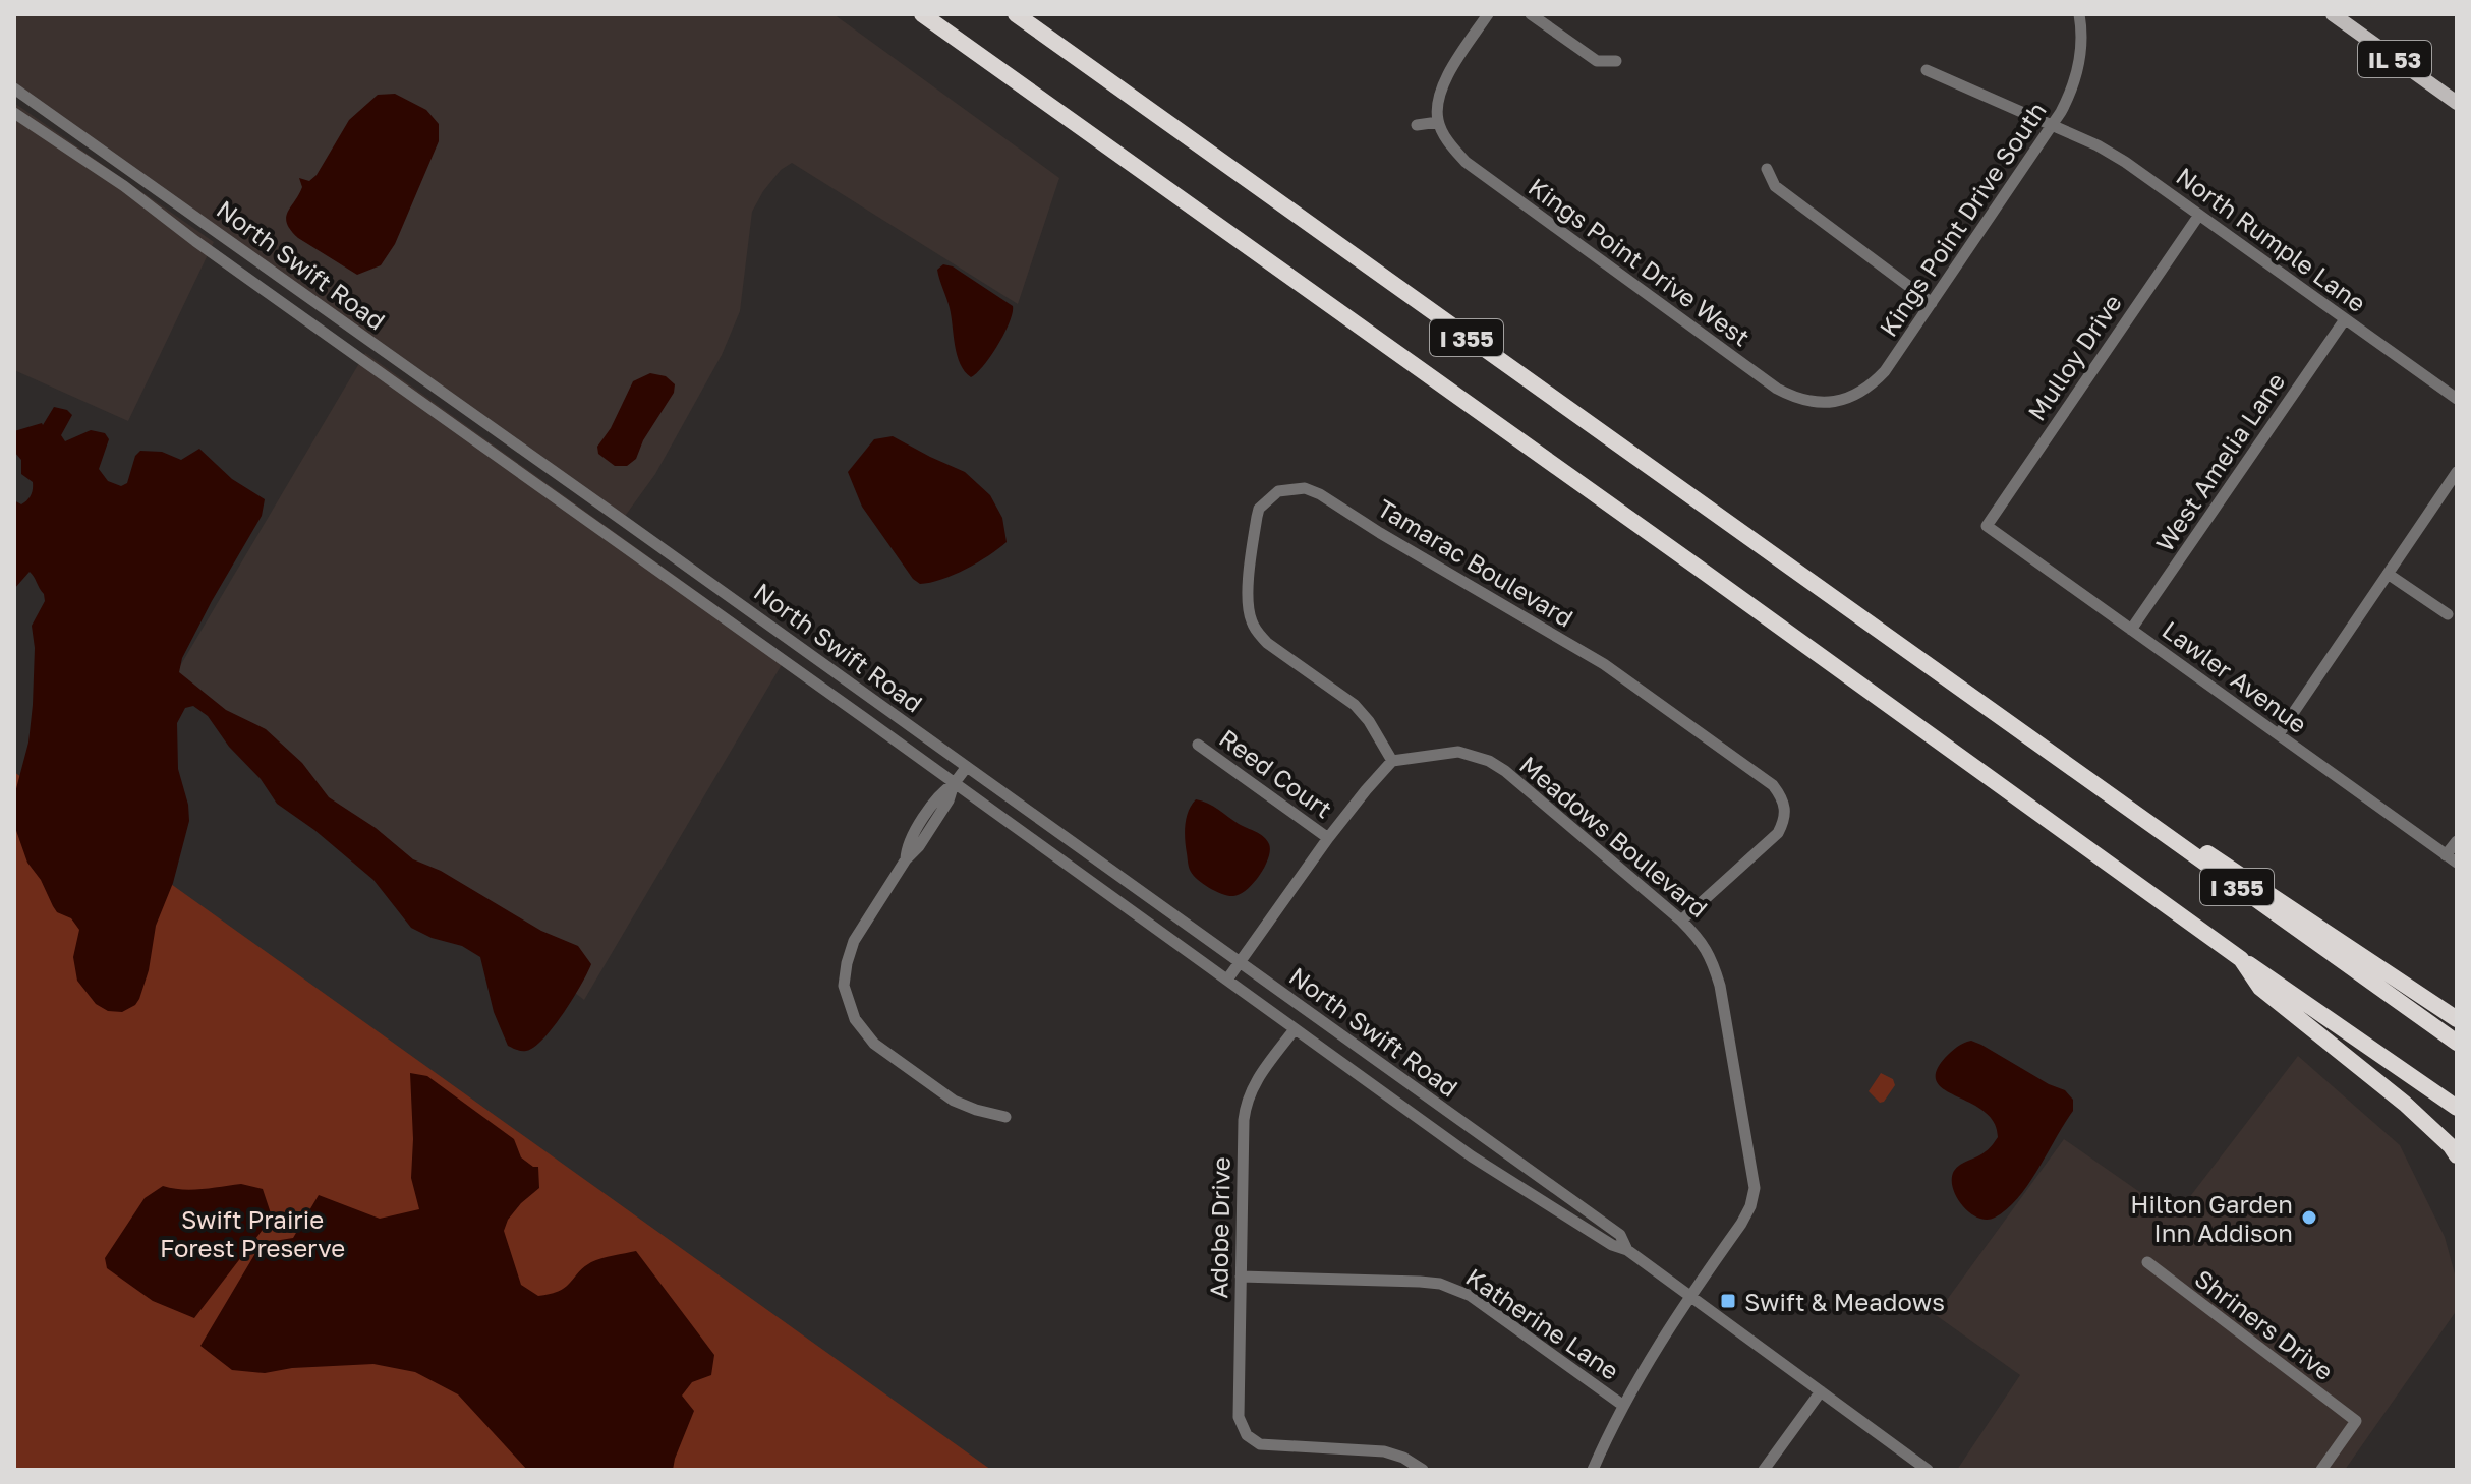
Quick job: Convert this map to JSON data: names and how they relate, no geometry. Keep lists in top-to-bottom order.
{
  "streets": {
    "highway": ["I 355"],
    "main road": ["IL 53"],
    "street": [
      "Kings Point Drive South",
      "North Rumple Lane",
      "Kings Point Drive West",
      "North Swift Road",
      "Mulloy Drive",
      "West Amelia Lane",
      "Tamarac Boulevard",
      "Lawler Avenue",
      "Reed Court",
      "Meadows Boulevard",
      "Adobe Drive",
      "Katherine Lane",
      "Shriners Drive"
    ]
  },
  "crossings": [
    ["Kings Point Drive South", "North Rumple Lane"],
    ["Kings Point Drive South", "Kings Point Drive West"],
    ["North Rumple Lane", "Mulloy Drive"],
    ["North Rumple Lane", "West Amelia Lane"],
    ["North Swift Road", "Meadows Boulevard"],
    ["North Swift Road", "Adobe Drive"],
    ["Mulloy Drive", "Lawler Avenue"],
    ["West Amelia Lane", "Lawler Avenue"],
    ["Tamarac Boulevard", "Meadows Boulevard"],
    ["Meadows Boulevard", "Katherine Lane"],
    ["Adobe Drive", "Katherine Lane"]
  ],
  "parks": ["Swift Prairie Forest Preserve"],
  "places": {
    "other": ["Hilton Garden Inn Addison"],
    "transit": ["Swift & Meadows"]
  }
}
